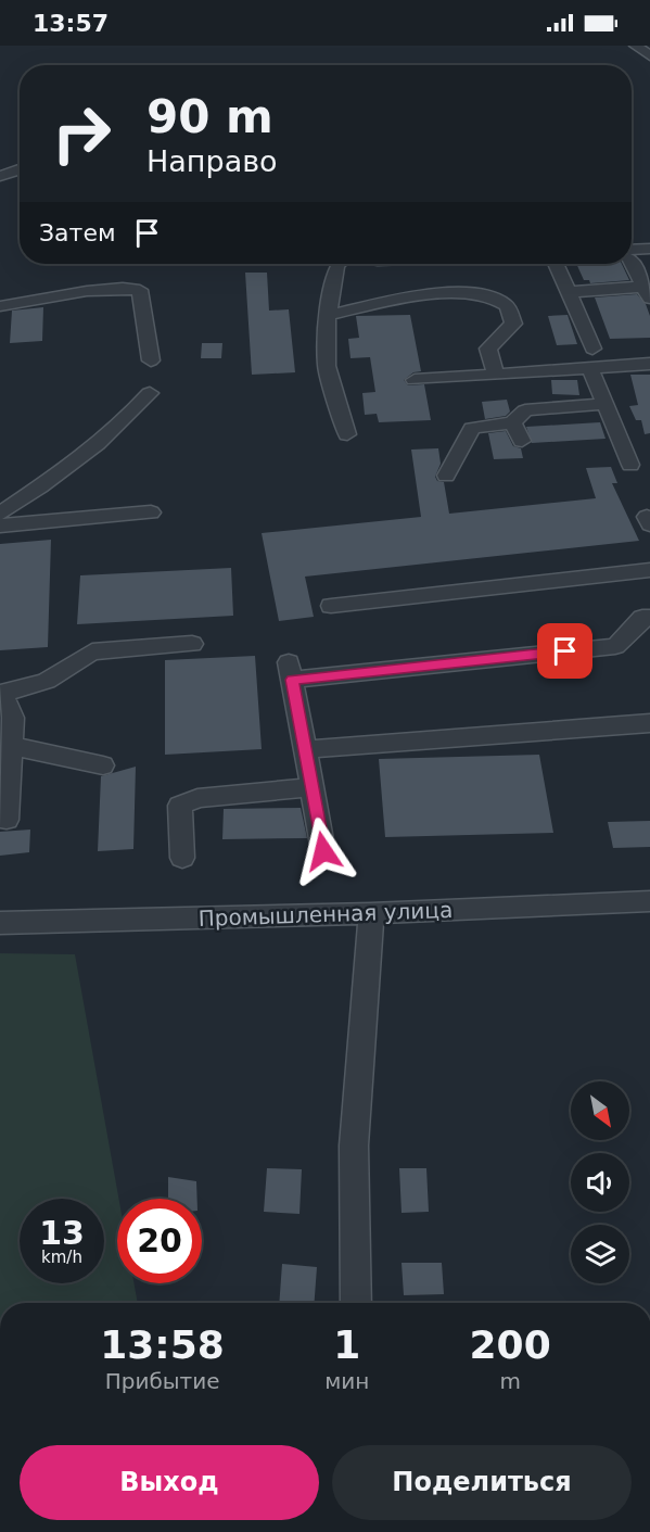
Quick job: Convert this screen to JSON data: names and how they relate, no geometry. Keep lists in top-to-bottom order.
{
  "streets": {
    "street": ["Промышленная улица"]
  },
  "north": "bottom right",
  "page": {
    "status": "13:57",
    "turn": ["90 m", "Направо"],
    "then": "Затем",
    "speed": "13 km/h",
    "limit": "20",
    "eta": [
      "13:58",
      "Прибытие",
      "1",
      "мин",
      "200",
      "m"
    ],
    "buttons": ["Выход", "Поделиться"]
  }
}
